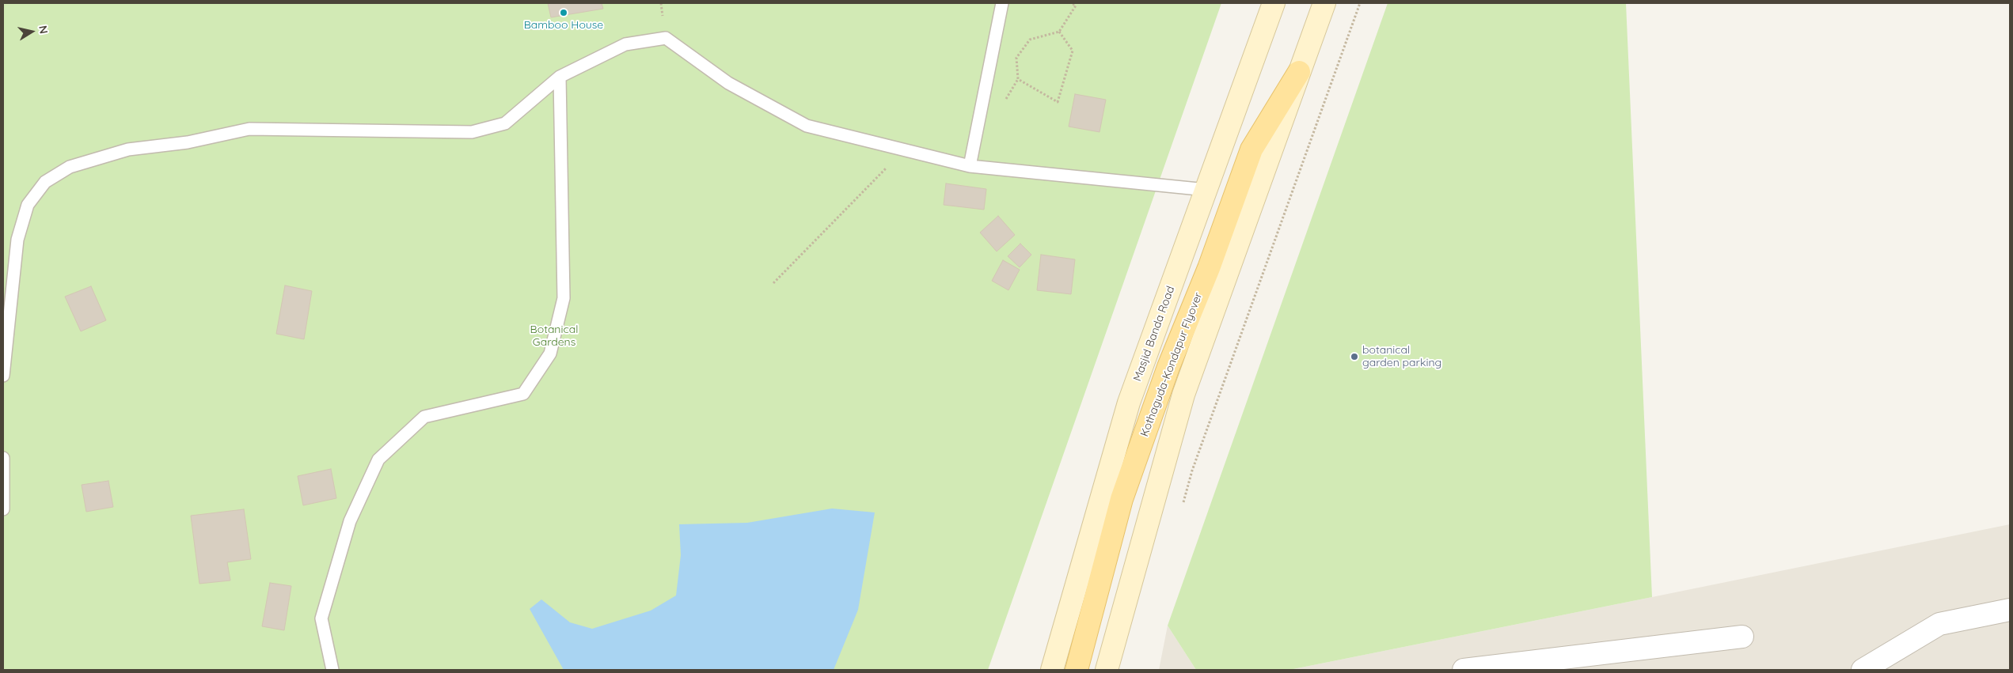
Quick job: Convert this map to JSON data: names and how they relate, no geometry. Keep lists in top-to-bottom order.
{
  "streets": {
    "main road": ["Masjid Banda Road", "Kothaguda-Kondapur Flyover"]
  },
  "parks": ["Botanical Gardens"],
  "places": ["Bamboo House", "botanical garden parking"],
  "north": "right"
}
